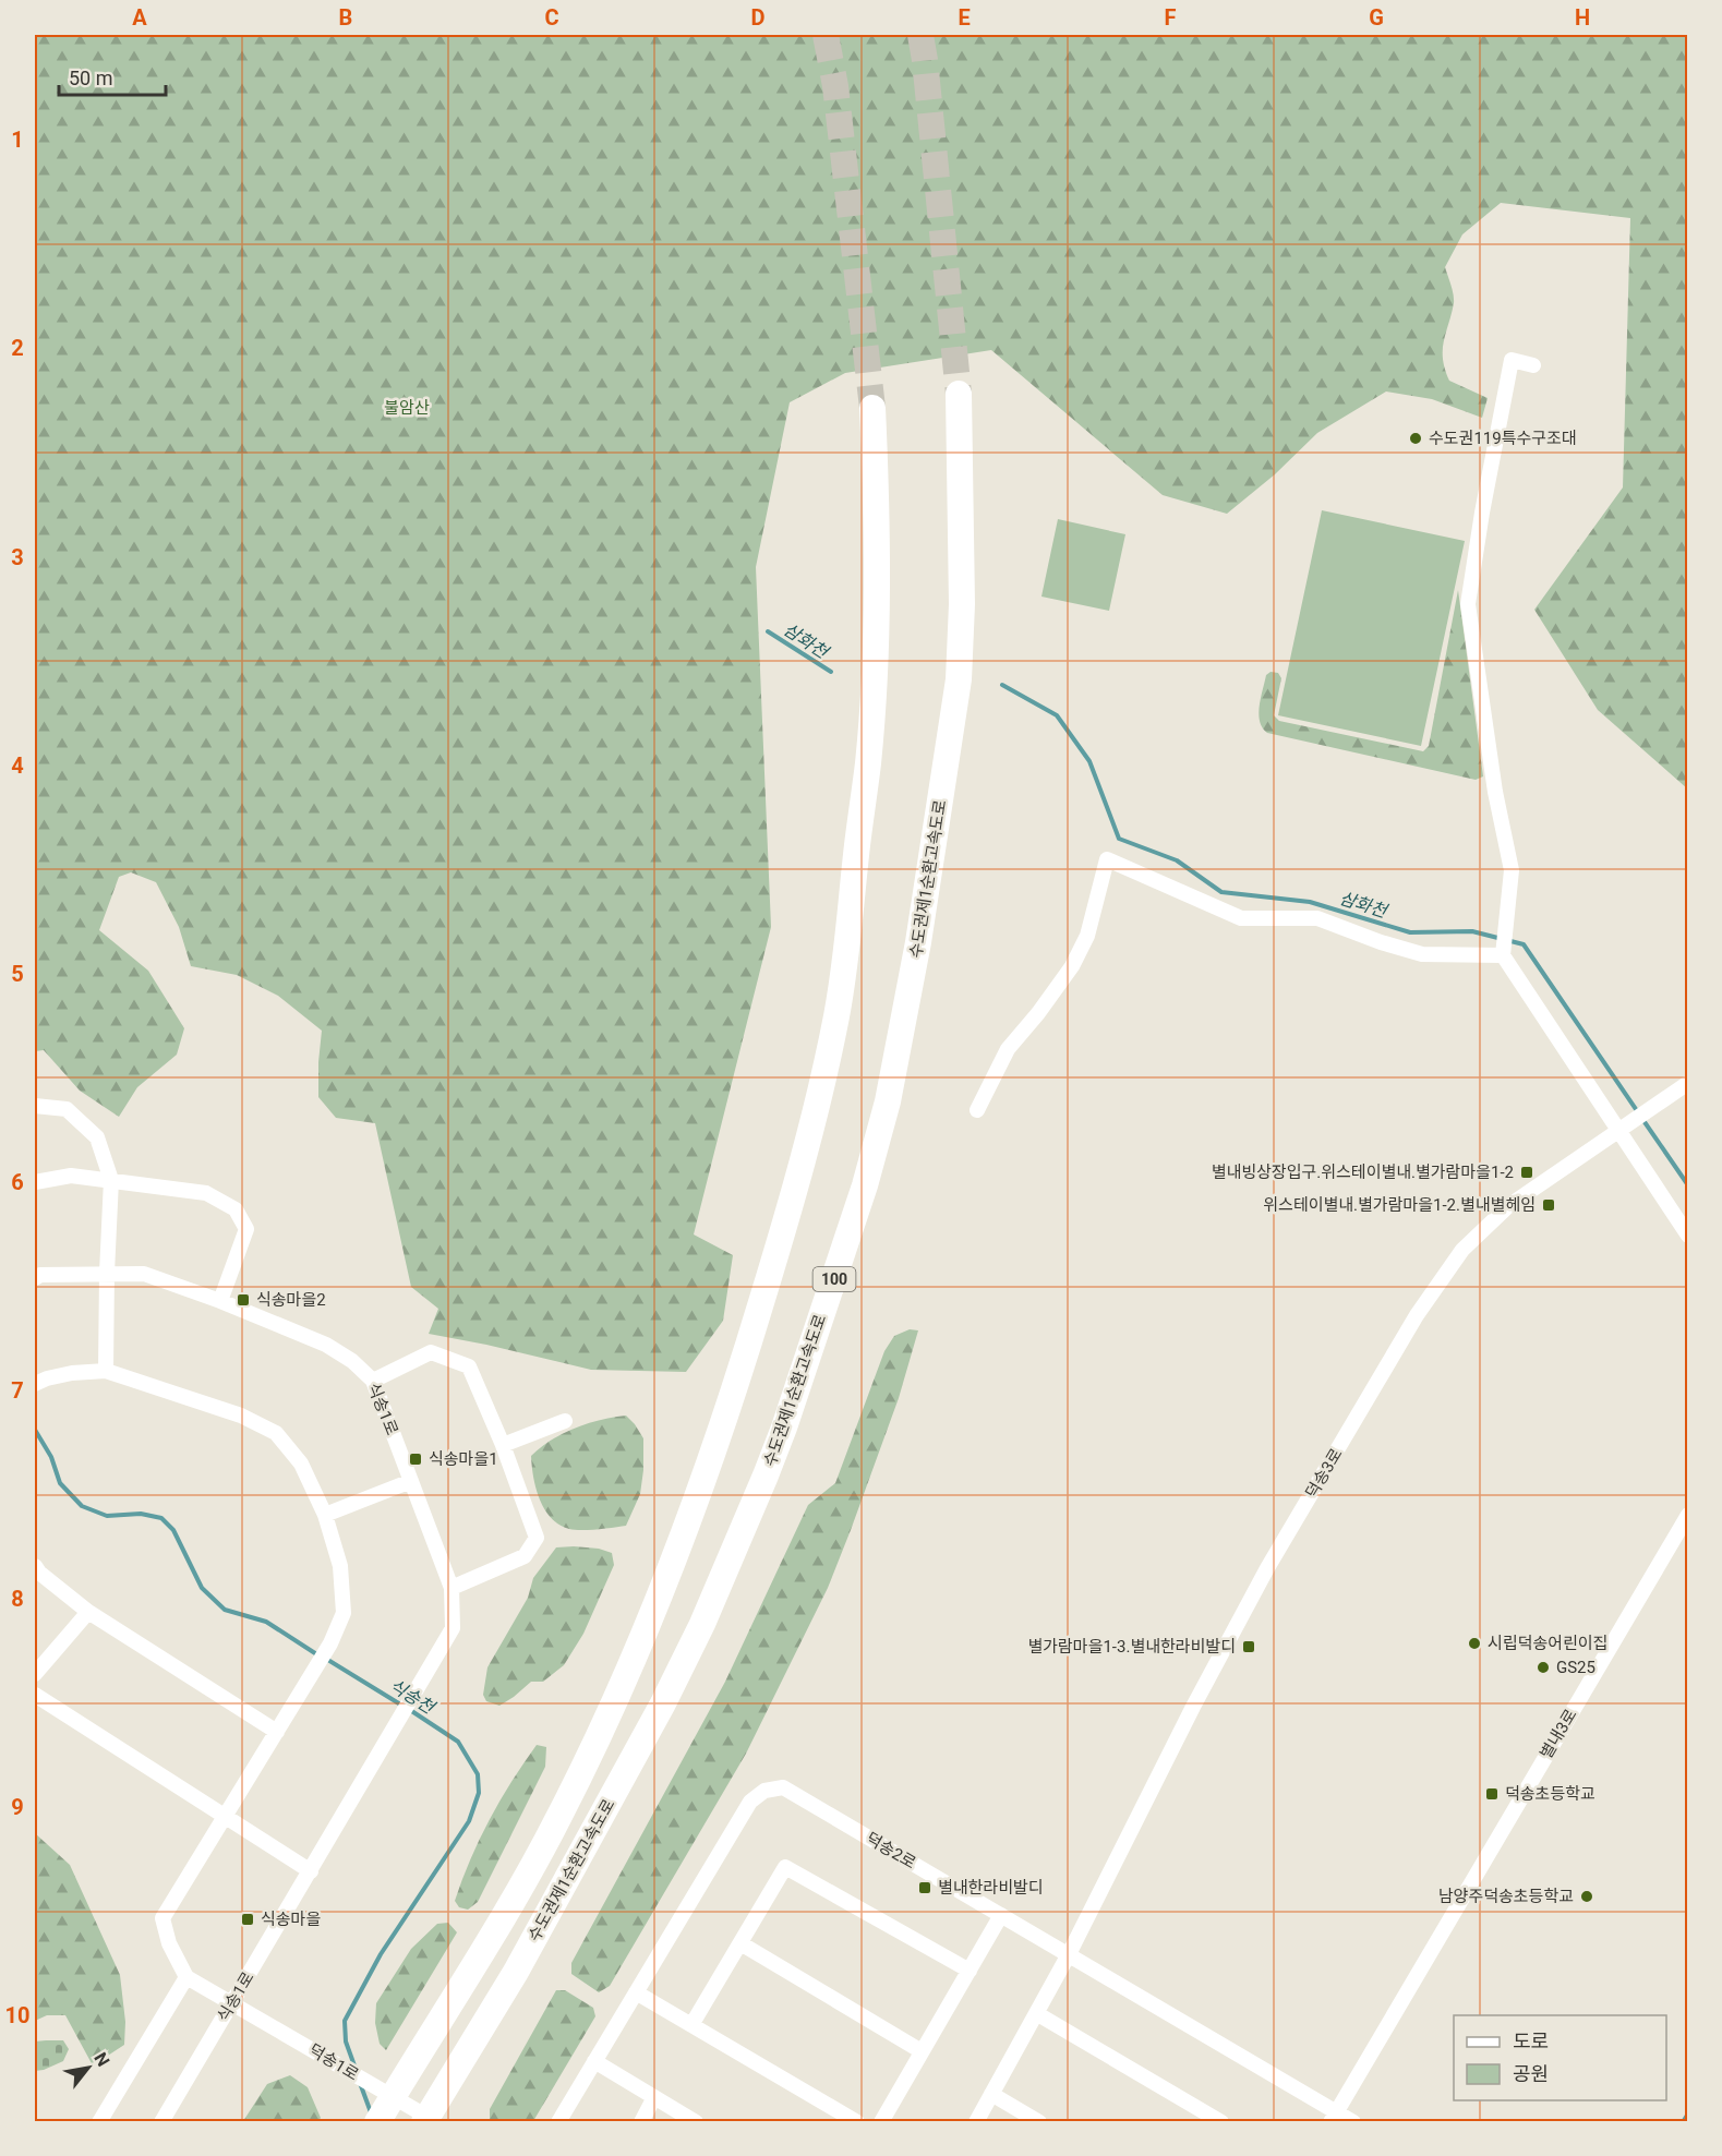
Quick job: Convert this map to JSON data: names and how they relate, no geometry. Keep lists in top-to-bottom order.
{
  "streets": {
    "highway": ["수도권제1순환고속도로", "100"],
    "street": [
      "식송1로",
      "덕송3로",
      "별내3로",
      "덕송2로",
      "덕송1로"
    ]
  },
  "crossings": [
    ["식송1로", "덕송1로"],
    ["덕송3로", "덕송2로"],
    ["별내3로", "덕송2로"]
  ],
  "water": ["삼화천", "식송천"],
  "parks": ["불암산"],
  "places": {
    "other": [
      "수도권119특수구조대",
      "시립덕송어린이집",
      "GS25",
      "남양주덕송초등학교"
    ],
    "transit": [
      "별내빙상장입구.위스테이별내.별가람마을1-2",
      "위스테이별내.별가람마을1-2.별내별헤임",
      "식송마을2",
      "식송마을1",
      "별가람마을1-3.별내한라비발디",
      "덕송초등학교",
      "별내한라비발디",
      "식송마을"
    ]
  },
  "legend": ["도로", "공원"],
  "scale_bar": "50 m",
  "north": "top right",
  "grid": {
    "columns": [
      "A",
      "B",
      "C",
      "D",
      "E",
      "F",
      "G",
      "H"
    ],
    "rows": [
      "1",
      "2",
      "3",
      "4",
      "5",
      "6",
      "7",
      "8",
      "9",
      "10"
    ]
  }
}
